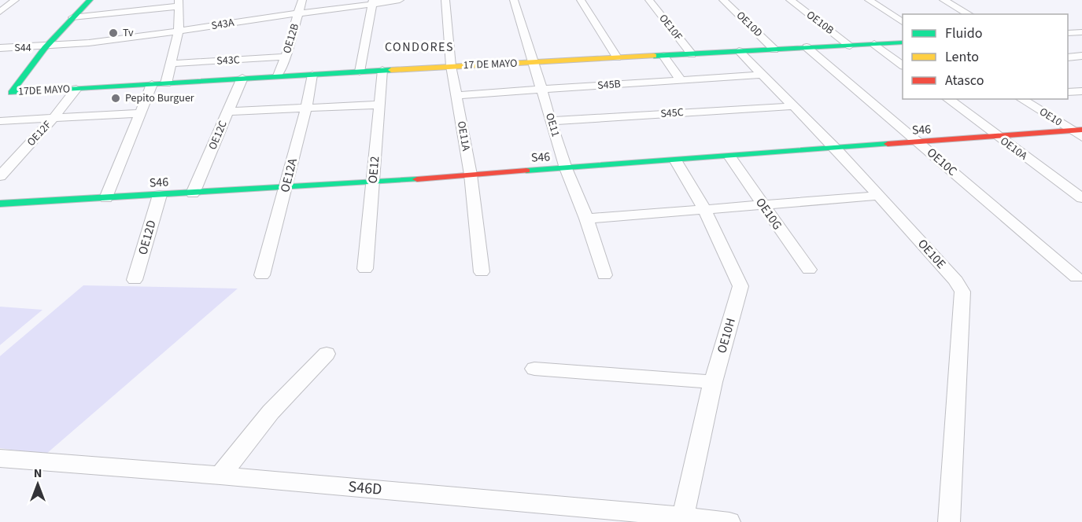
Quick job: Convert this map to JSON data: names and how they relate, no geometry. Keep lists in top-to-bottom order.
{
  "streets": {
    "street": [
      "OE10B",
      "S43A",
      "OE10D",
      "OE10F",
      "OE12B",
      "S44",
      "S43C",
      "17 DE MAYO",
      "S45B",
      "17DE MAYO",
      "S45C",
      "OE10",
      "OE11",
      "S46",
      "OE12F",
      "OE12C",
      "OE11A",
      "OE10A",
      "OE10C",
      "OE12",
      "OE12A",
      "OE10G",
      "OE12D",
      "OE10E",
      "OE10H",
      "S46D"
    ]
  },
  "crossings": [
    ["OE10B", "17 DE MAYO"],
    ["S43A", "OE12B"],
    ["S43A", "S44"],
    ["S43A", "17DE MAYO"],
    ["OE10D", "17 DE MAYO"],
    ["OE10F", "17 DE MAYO"],
    ["OE10F", "S45B"],
    ["OE12B", "S43C"],
    ["OE12B", "17 DE MAYO"],
    ["S44", "17DE MAYO"],
    ["17 DE MAYO", "17DE MAYO"],
    ["17 DE MAYO", "OE11"],
    ["17 DE MAYO", "OE12F"],
    ["17 DE MAYO", "OE12C"],
    ["17 DE MAYO", "OE11A"],
    ["17 DE MAYO", "OE10C"],
    ["17 DE MAYO", "OE12"],
    ["17 DE MAYO", "OE12A"],
    ["17 DE MAYO", "OE10E"],
    ["S45B", "OE11"],
    ["S45B", "OE11A"],
    ["S45B", "OE10E"],
    ["17DE MAYO", "OE12F"],
    ["S45C", "OE11"],
    ["S45C", "OE10E"],
    ["OE10", "S46"],
    ["OE11", "S46"],
    ["S46", "OE12C"],
    ["S46", "OE11A"],
    ["S46", "OE10A"],
    ["S46", "OE10C"],
    ["S46", "OE12"],
    ["S46", "OE12A"],
    ["S46", "OE10G"],
    ["S46", "OE12D"],
    ["S46", "OE10E"],
    ["S46", "OE10H"],
    ["OE10H", "S46D"]
  ],
  "districts": ["CONDORES"],
  "places": ["Tv", "Pepito Burguer"],
  "legend": ["Fluido", "Lento", "Atasco"],
  "north": "top"
}
